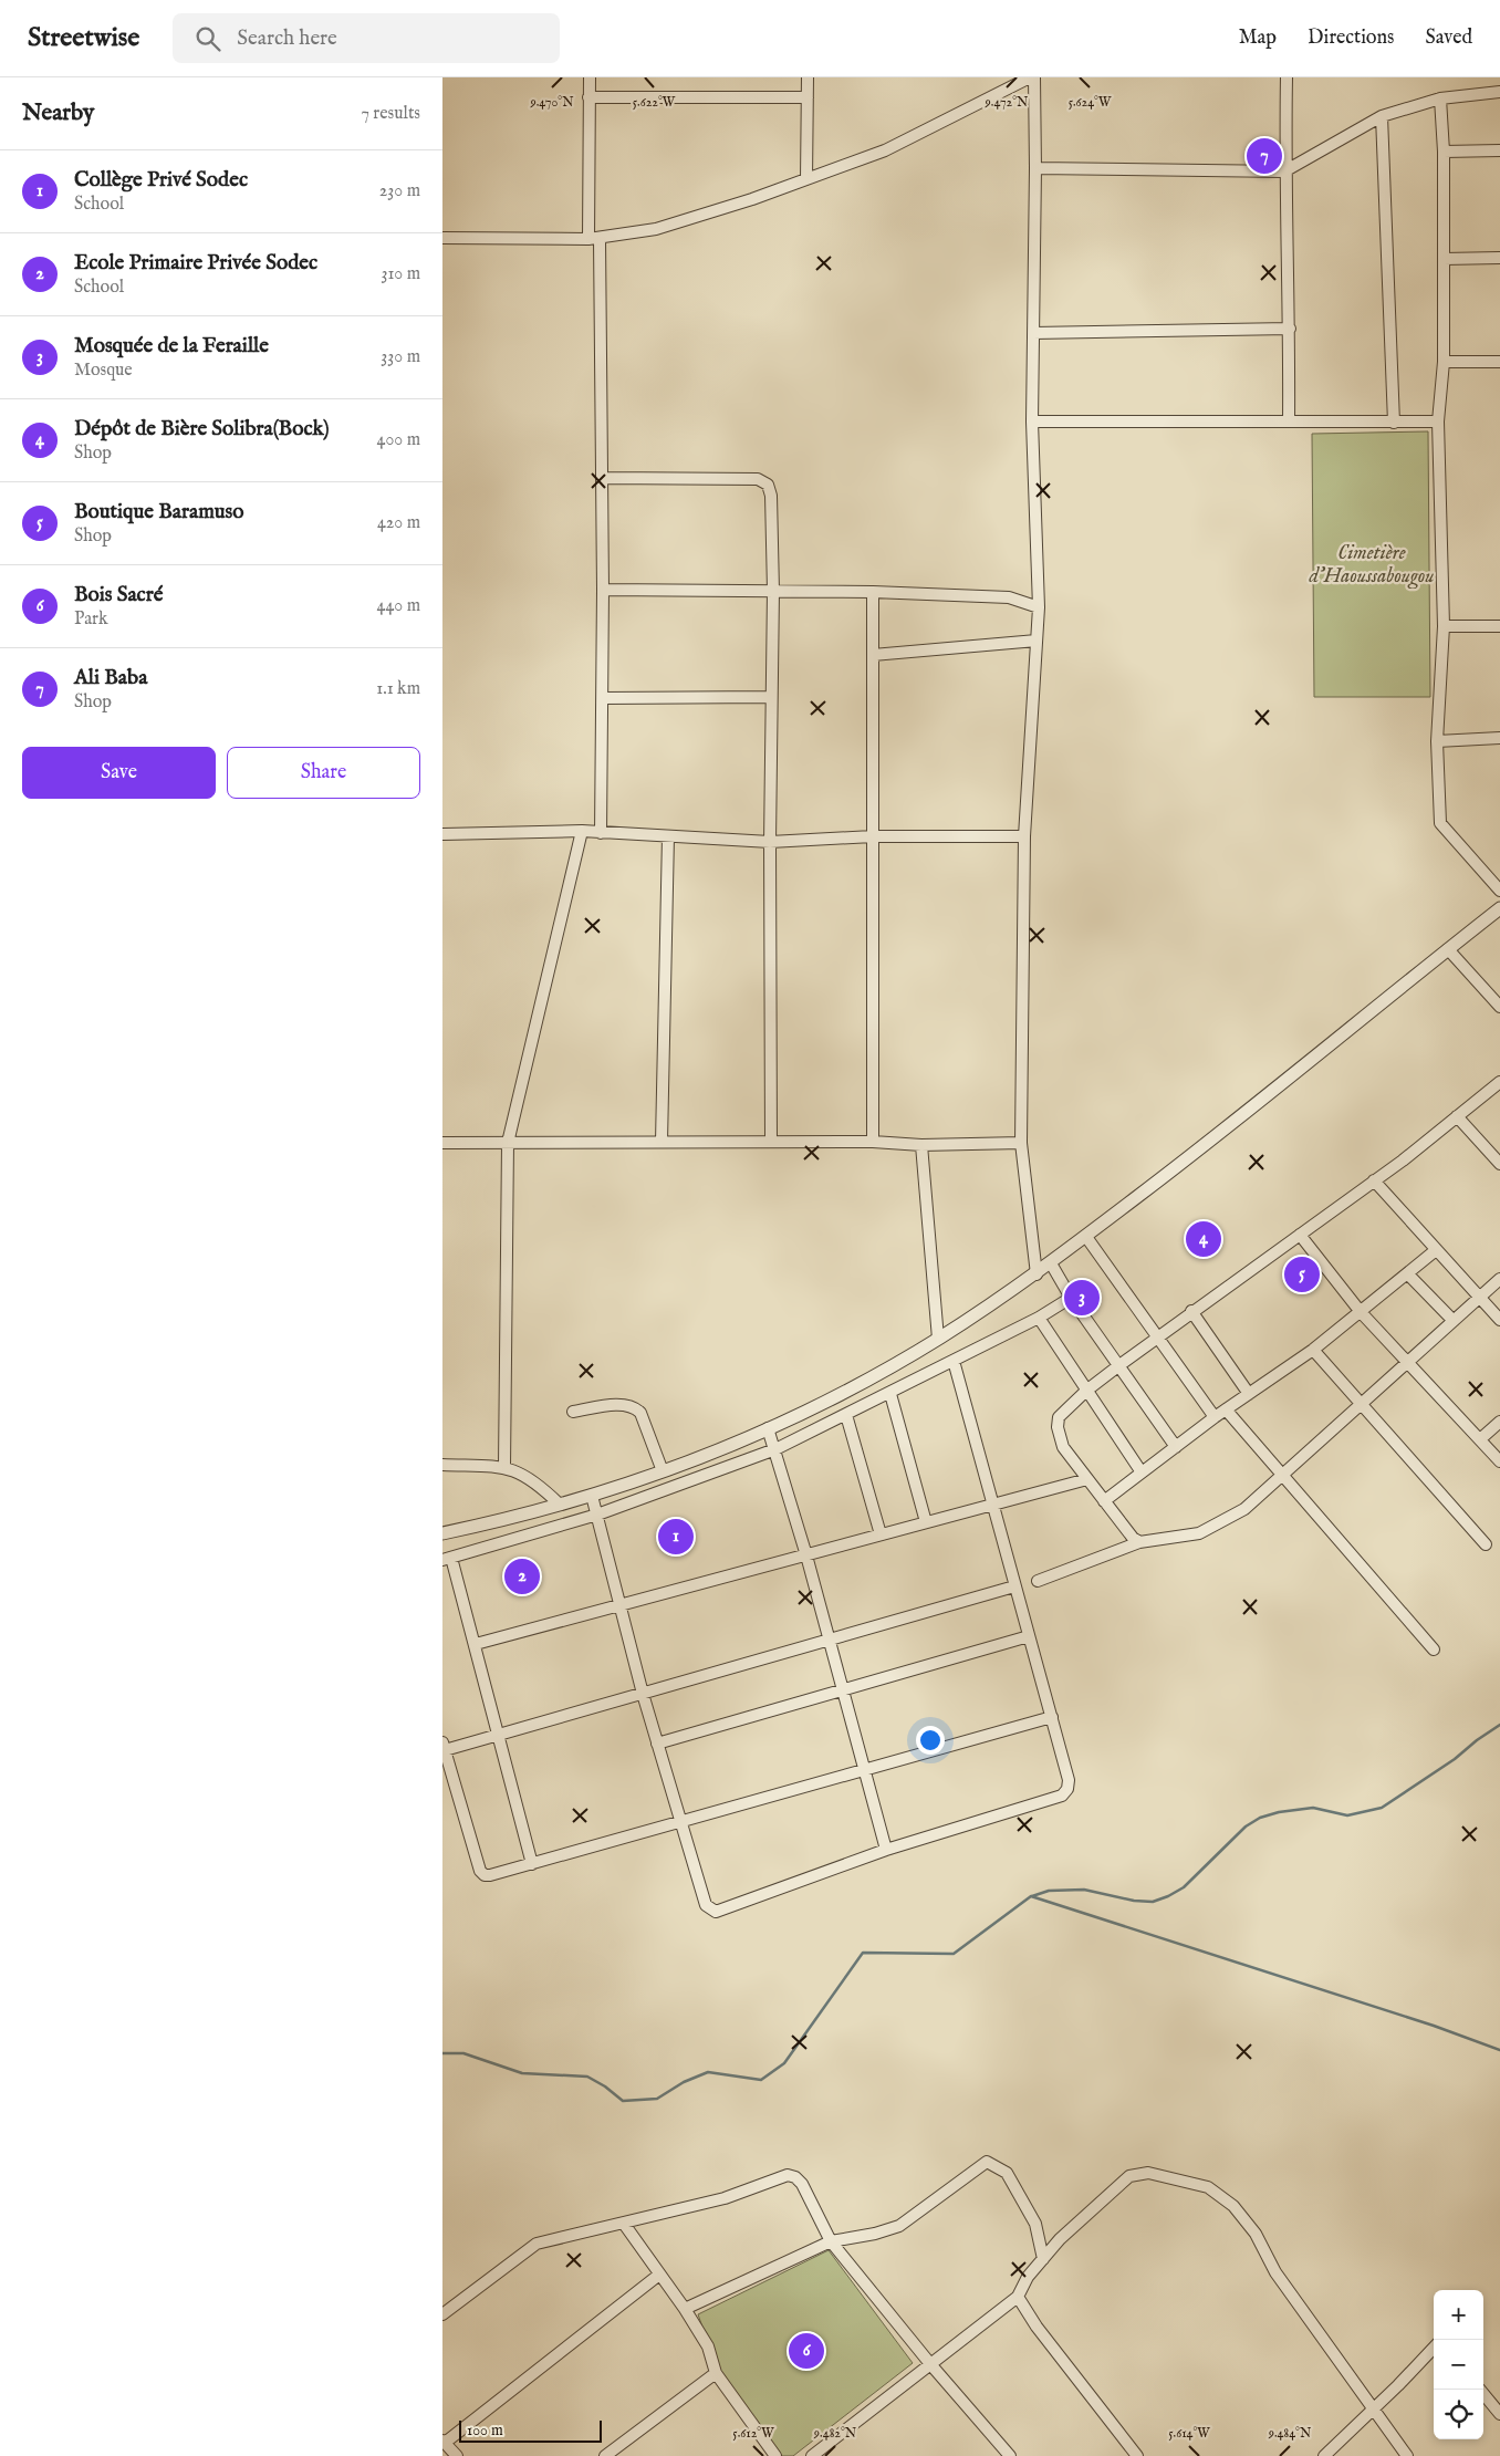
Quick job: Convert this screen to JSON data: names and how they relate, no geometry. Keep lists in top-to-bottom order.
{
  "parks": ["Cimetière d'Haoussabougou"],
  "scale_bar": "100 m",
  "page": {
    "header": "Streetwise",
    "search": "Search here",
    "nav": ["Map", "Directions", "Saved"],
    "heading": ["Nearby", "7 results"],
    "pins": [
      "7",
      "4",
      "5",
      "3",
      "1",
      "2",
      "6"
    ],
    "list": [
      {
        "mark": "1",
        "name": "Collège Privé Sodec",
        "note": "School",
        "value": "230 m"
      },
      {
        "mark": "2",
        "name": "Ecole Primaire Privée Sodec",
        "note": "School",
        "value": "310 m"
      },
      {
        "mark": "3",
        "name": "Mosquée de la Feraille",
        "note": "Mosque",
        "value": "330 m"
      },
      {
        "mark": "4",
        "name": "Dépôt de Bière Solibra(Bock)",
        "note": "Shop",
        "value": "400 m"
      },
      {
        "mark": "5",
        "name": "Boutique Baramuso",
        "note": "Shop",
        "value": "420 m"
      },
      {
        "mark": "6",
        "name": "Bois Sacré",
        "note": "Park",
        "value": "440 m"
      },
      {
        "mark": "7",
        "name": "Ali Baba",
        "note": "Shop",
        "value": "1.1 km"
      }
    ],
    "buttons": ["Save", "Share"],
    "map_buttons": ["+", "−"],
    "scale": "100 m"
  },
  "coordinates": [
    "9.470°N",
    "9.472°N",
    "5.622°W",
    "5.624°W",
    "5.612°W",
    "5.614°W",
    "9.482°N",
    "9.484°N"
  ]
}
